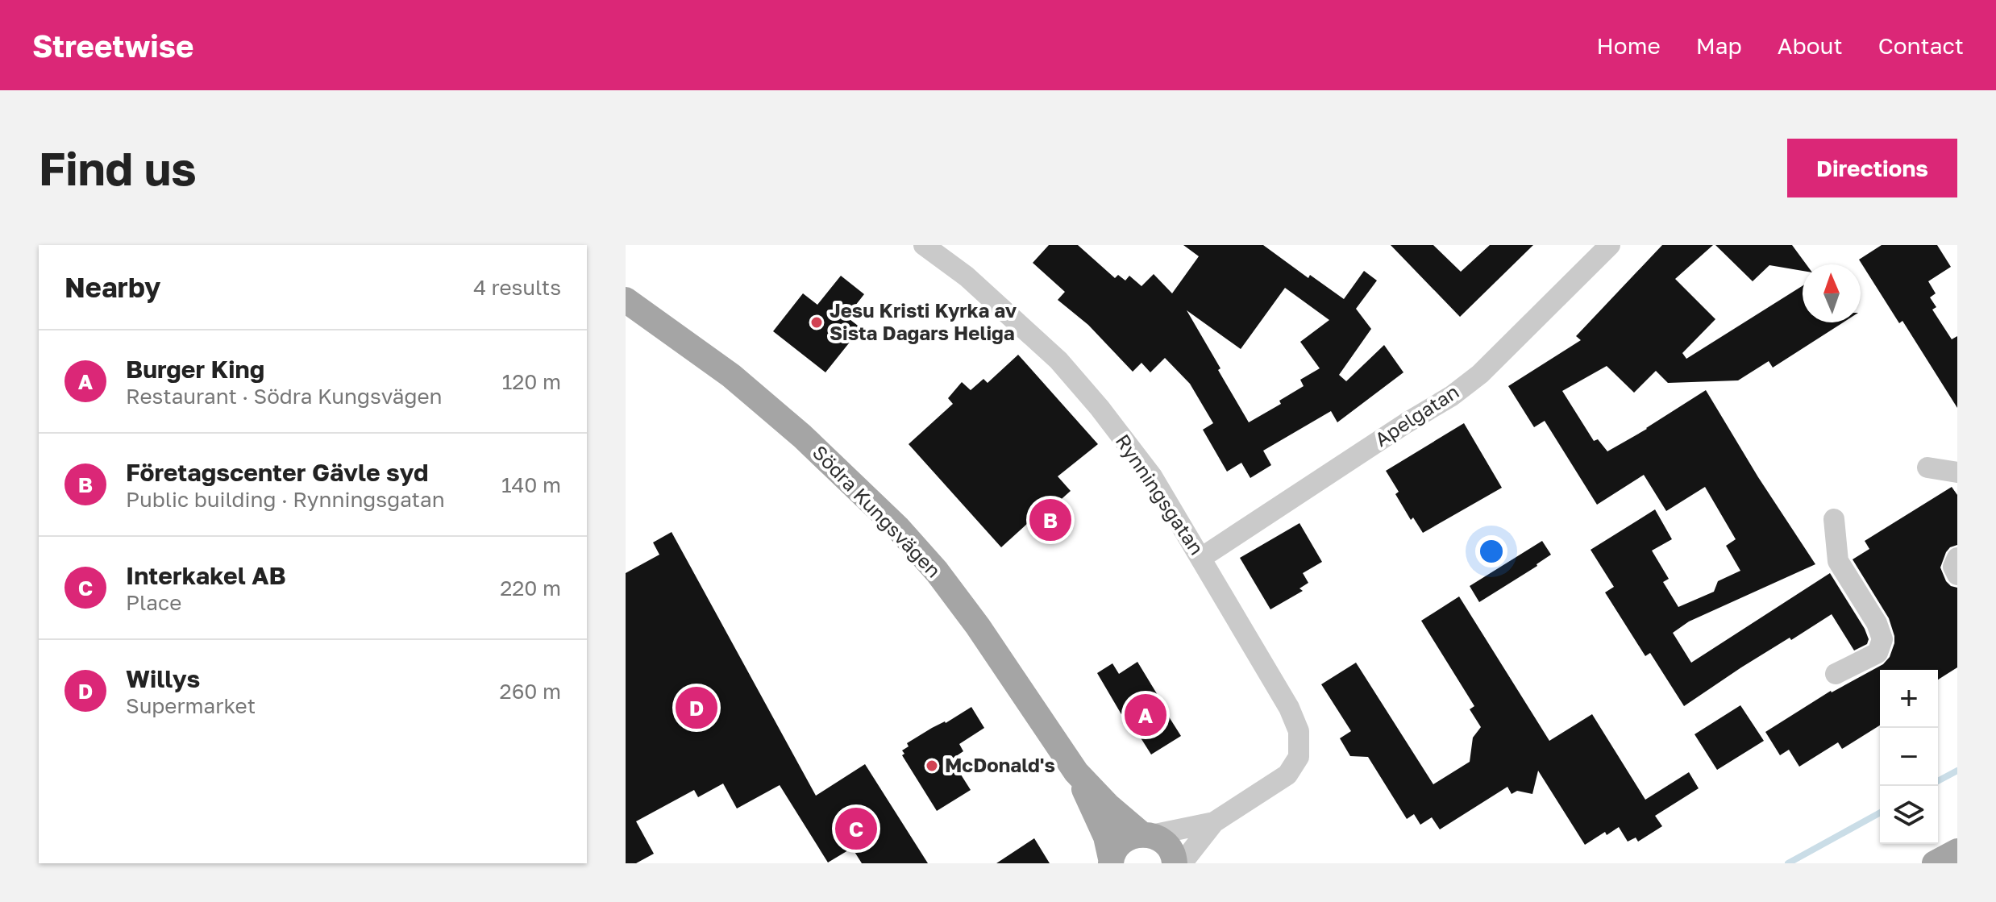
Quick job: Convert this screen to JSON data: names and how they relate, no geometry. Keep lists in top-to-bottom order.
{
  "streets": {
    "main road": ["Södra Kungsvägen"],
    "street": ["Apelgatan", "Rynningsgatan"]
  },
  "crossings": [
    ["Apelgatan", "Rynningsgatan"]
  ],
  "places": ["Jesu Kristi Kyrka av Sista Dagars Heliga", "McDonald's"],
  "north": "top",
  "page": {
    "header": "Streetwise",
    "nav": [
      "Home",
      "Map",
      "About",
      "Contact"
    ],
    "buttons": "Directions",
    "title": "Find us",
    "heading": ["Nearby", "4 results"],
    "list": [
      {
        "mark": "A",
        "name": "Burger King",
        "note": "Restaurant · Södra Kungsvägen",
        "value": "120 m"
      },
      {
        "mark": "B",
        "name": "Företagscenter Gävle syd",
        "note": "Public building · Rynningsgatan",
        "value": "140 m"
      },
      {
        "mark": "C",
        "name": "Interkakel AB",
        "note": "Place",
        "value": "220 m"
      },
      {
        "mark": "D",
        "name": "Willys",
        "note": "Supermarket",
        "value": "260 m"
      }
    ],
    "pins": [
      "B",
      "D",
      "A",
      "C"
    ],
    "map_buttons": ["+", "−"]
  }
}
